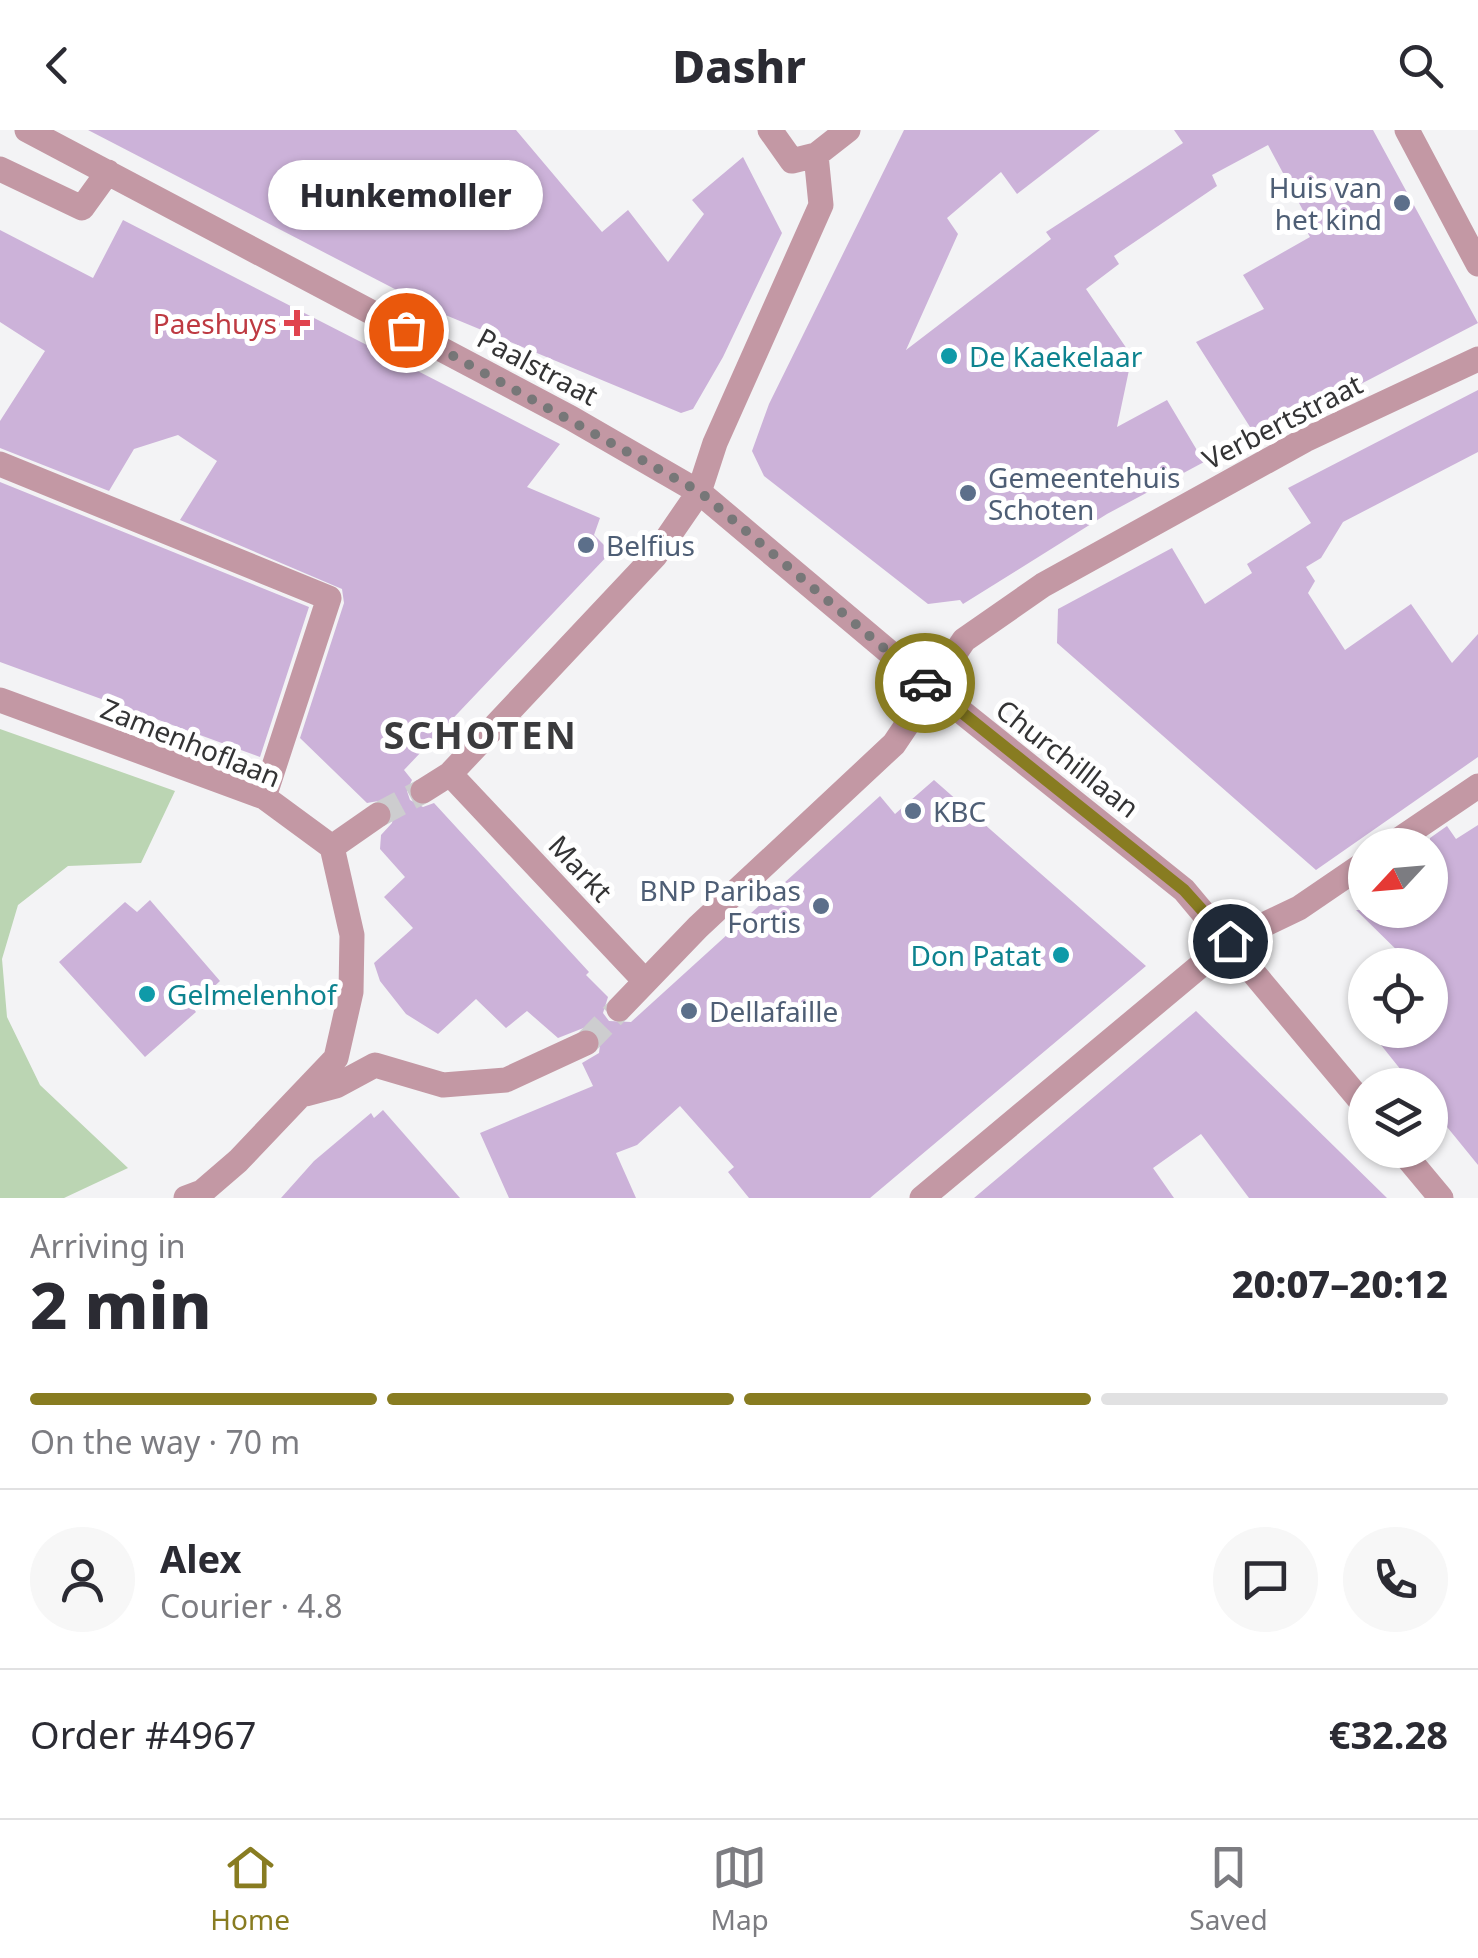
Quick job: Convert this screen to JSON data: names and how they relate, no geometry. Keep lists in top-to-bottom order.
{
  "streets": {
    "street": [
      "Paalstraat",
      "Verbertstraat",
      "Zamenhoflaan",
      "Churchilllaan",
      "Markt"
    ]
  },
  "crossings": [
    ["Paalstraat", "Churchilllaan"],
    ["Verbertstraat", "Churchilllaan"]
  ],
  "districts": ["SCHOTEN"],
  "places": {
    "other": [
      "Huis van het kind",
      "Hunkemoller",
      "De Kaekelaar",
      "Gemeentehuis Schoten",
      "Belfius",
      "KBC",
      "BNP Paribas Fortis",
      "Don Patat",
      "Gelmelenhof",
      "Dellafaille"
    ],
    "health": ["Paeshuys"]
  },
  "north": "bottom left",
  "page": {
    "header": "Dashr",
    "bubble": "Hunkemoller",
    "heading": ["2 min", "Arriving in", "20:07–20:12"],
    "panel": [
      "Alex",
      "Courier · 4.8",
      "Order #4967",
      "€32.28"
    ],
    "bar": "On the way · 70 m",
    "tabs": ["Home", "Map", "Saved"]
  }
}
